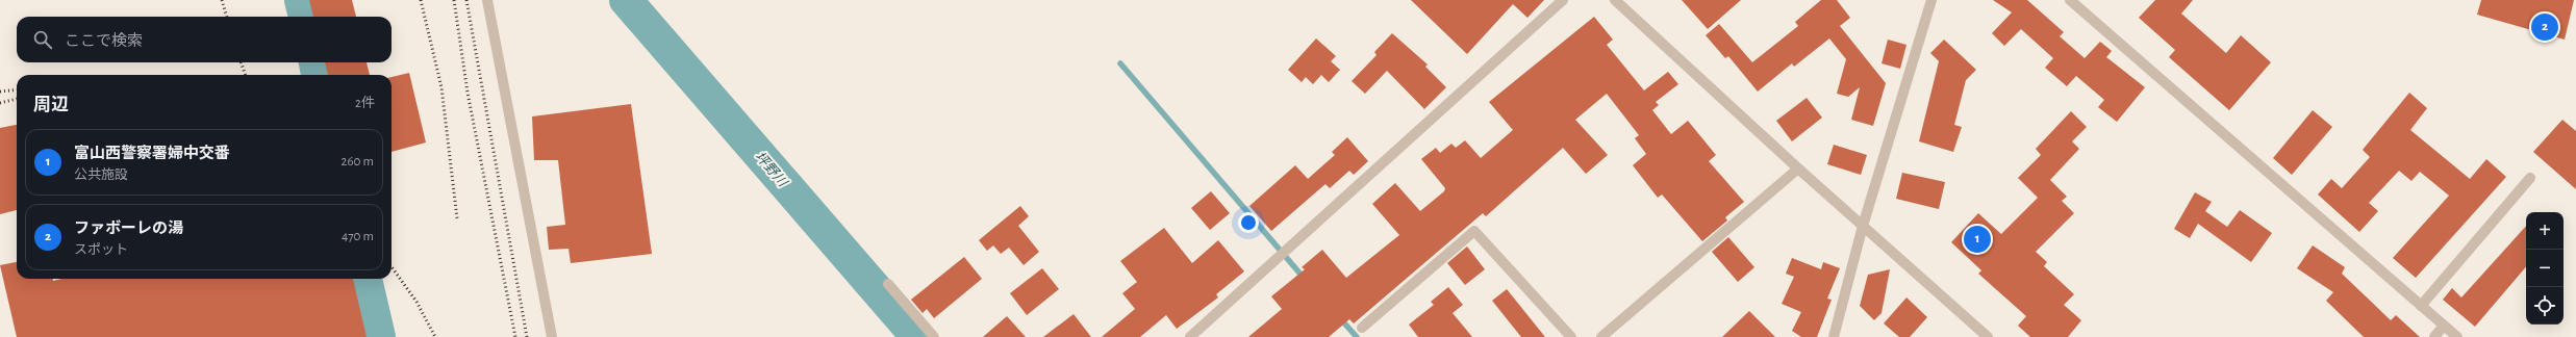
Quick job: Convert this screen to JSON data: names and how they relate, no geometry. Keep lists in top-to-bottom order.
{
  "water": ["坪野川"],
  "page": {
    "pins": ["2", "1"],
    "search": "ここで検索",
    "heading": ["周辺", "2件"],
    "list": [
      {
        "mark": "1",
        "name": "富山西警察署婦中交番",
        "note": "公共施設",
        "value": "260 m"
      },
      {
        "mark": "2",
        "name": "ファボーレの湯",
        "note": "スポット",
        "value": "470 m"
      }
    ],
    "map_buttons": ["+", "−"]
  }
}
